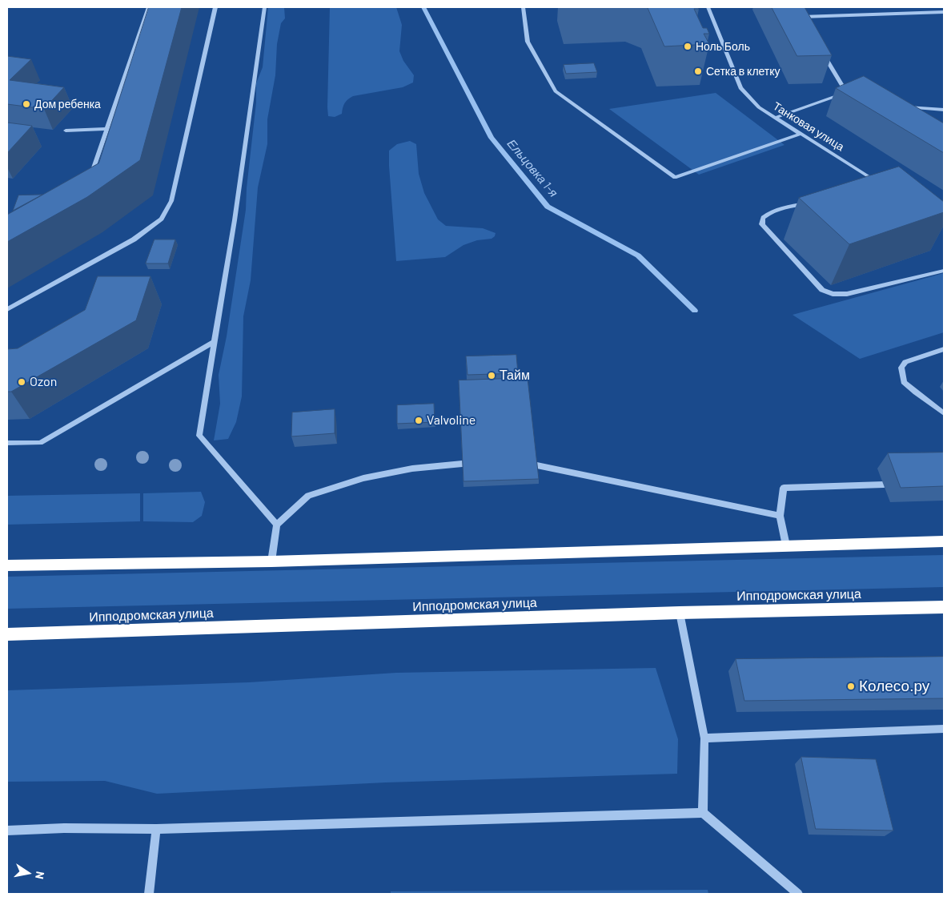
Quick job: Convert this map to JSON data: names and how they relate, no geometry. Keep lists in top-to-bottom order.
{
  "streets": {
    "highway": ["Ипподромская улица"],
    "street": ["Танковая улица"]
  },
  "water": ["Ельцовка 1-я"],
  "places": [
    "Ноль Боль",
    "Сетка в клетку",
    "Дом ребенка",
    "Тайм",
    "Ozon",
    "Valvoline",
    "Колесо.ру"
  ],
  "north": "right"
}
